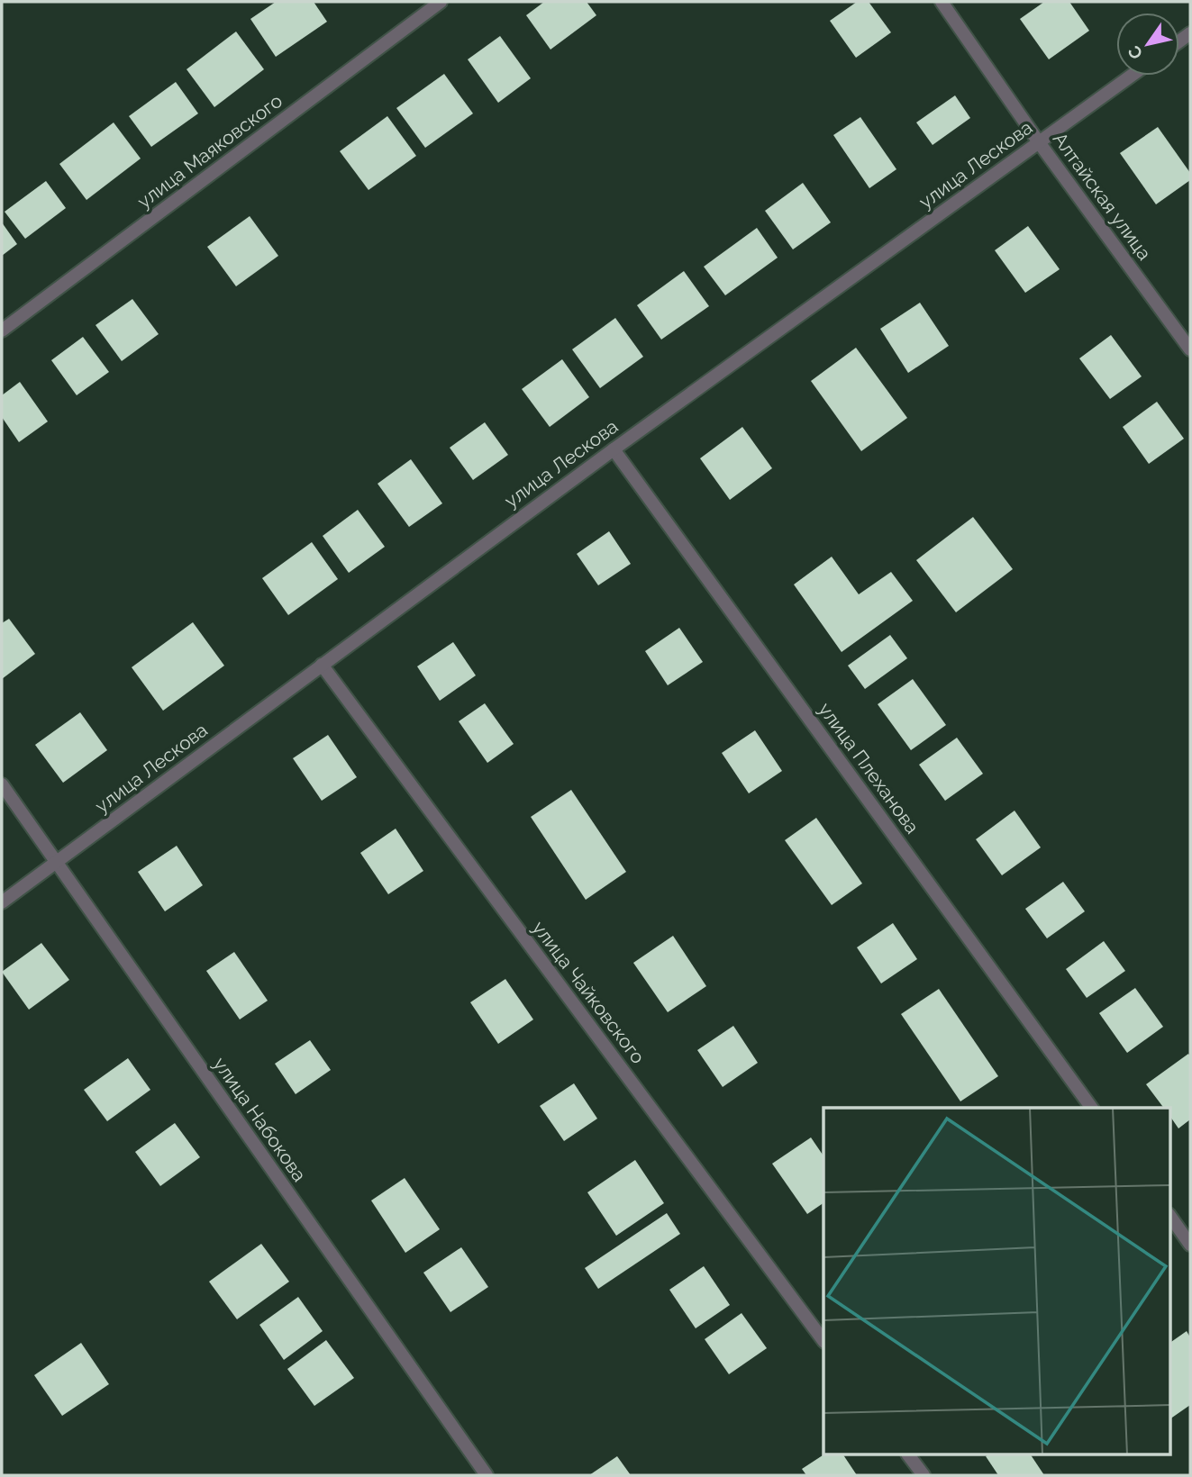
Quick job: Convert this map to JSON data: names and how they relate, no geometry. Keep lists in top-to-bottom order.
{
  "streets": {
    "street": [
      "улица Маяковского",
      "улица Лескова",
      "Алтайская улица",
      "улица Плеханова",
      "улица Чайковского",
      "улица Набокова"
    ]
  },
  "crossings": [
    ["улица Лескова", "Алтайская улица"],
    ["улица Лескова", "улица Плеханова"],
    ["улица Лескова", "улица Чайковского"],
    ["улица Лескова", "улица Набокова"]
  ],
  "north": "bottom left"
}
